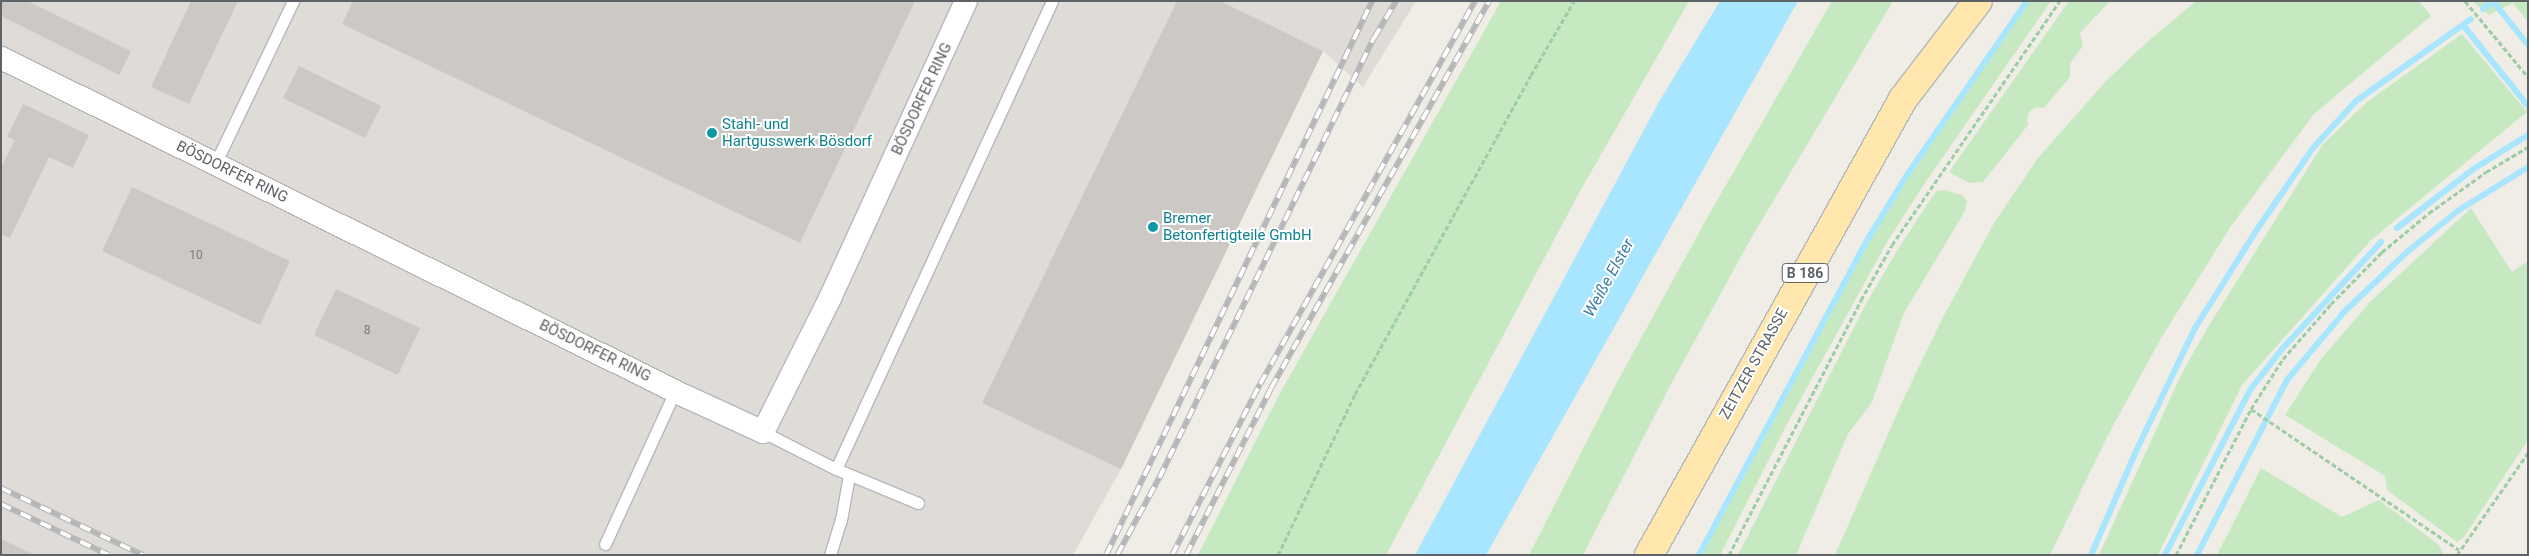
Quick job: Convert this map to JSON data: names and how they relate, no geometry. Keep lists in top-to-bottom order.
{
  "streets": {
    "main road": ["B 186", "ZEITZER STRASSE"],
    "street": ["BÖSDORFER RING"]
  },
  "water": ["Weiße Elster"],
  "places": ["Stahl- und Hartgusswerk Bösdorf", "Bremer Betonfertigteile GmbH"],
  "house_numbers": ["10", "8"]
}
